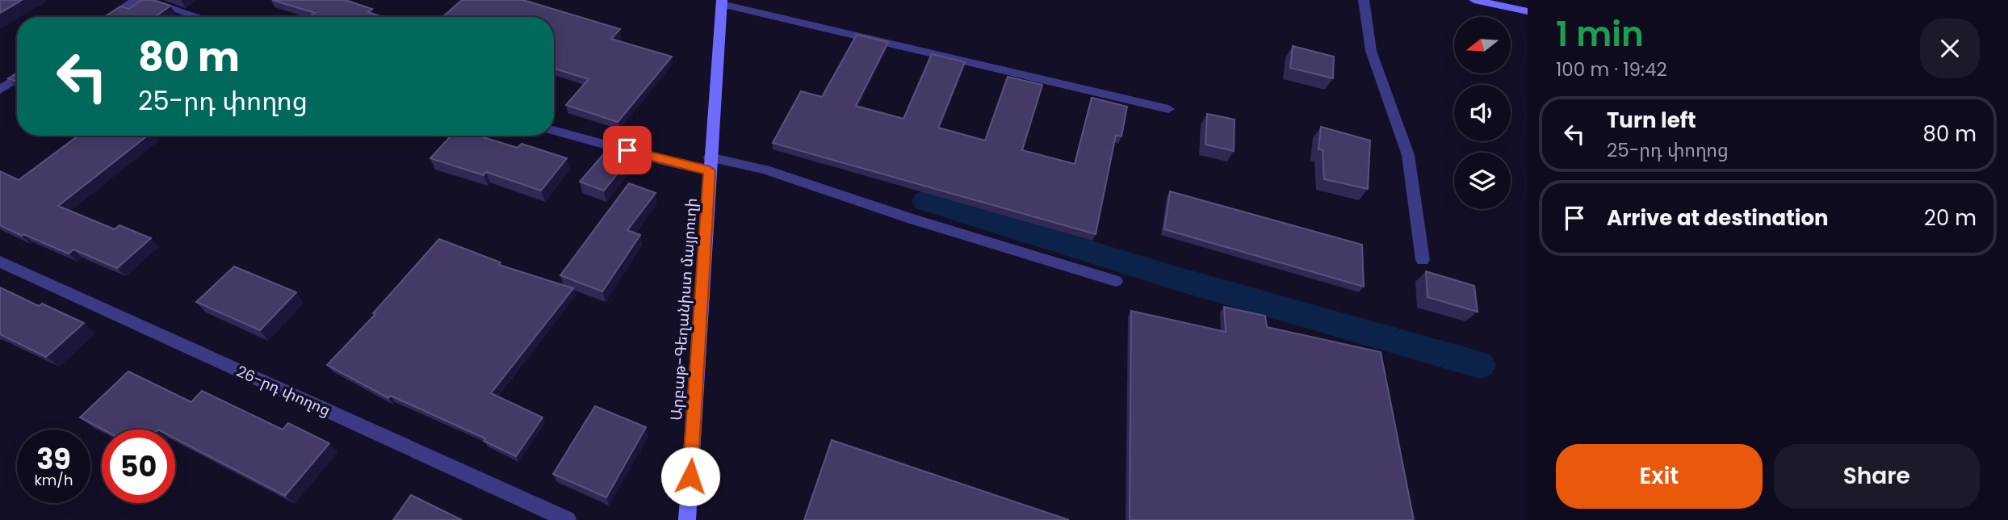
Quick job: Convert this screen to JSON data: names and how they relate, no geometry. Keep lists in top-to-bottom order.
{
  "streets": {
    "main road": ["Արբաթ-Գեղանիստ մայրուղի"],
    "street": ["26-րդ փողոց"]
  },
  "north": "left",
  "page": {
    "heading": ["1 min", "100 m · 19:42"],
    "turn": ["80 m", "25-րդ փողոց"],
    "list": [
      {
        "name": "Turn left",
        "note": "25-րդ փողոց",
        "value": "80 m"
      },
      {
        "name": "Arrive at destination",
        "value": "20 m"
      }
    ],
    "speed": "39 km/h",
    "limit": "50",
    "buttons": ["Exit", "Share"]
  }
}
